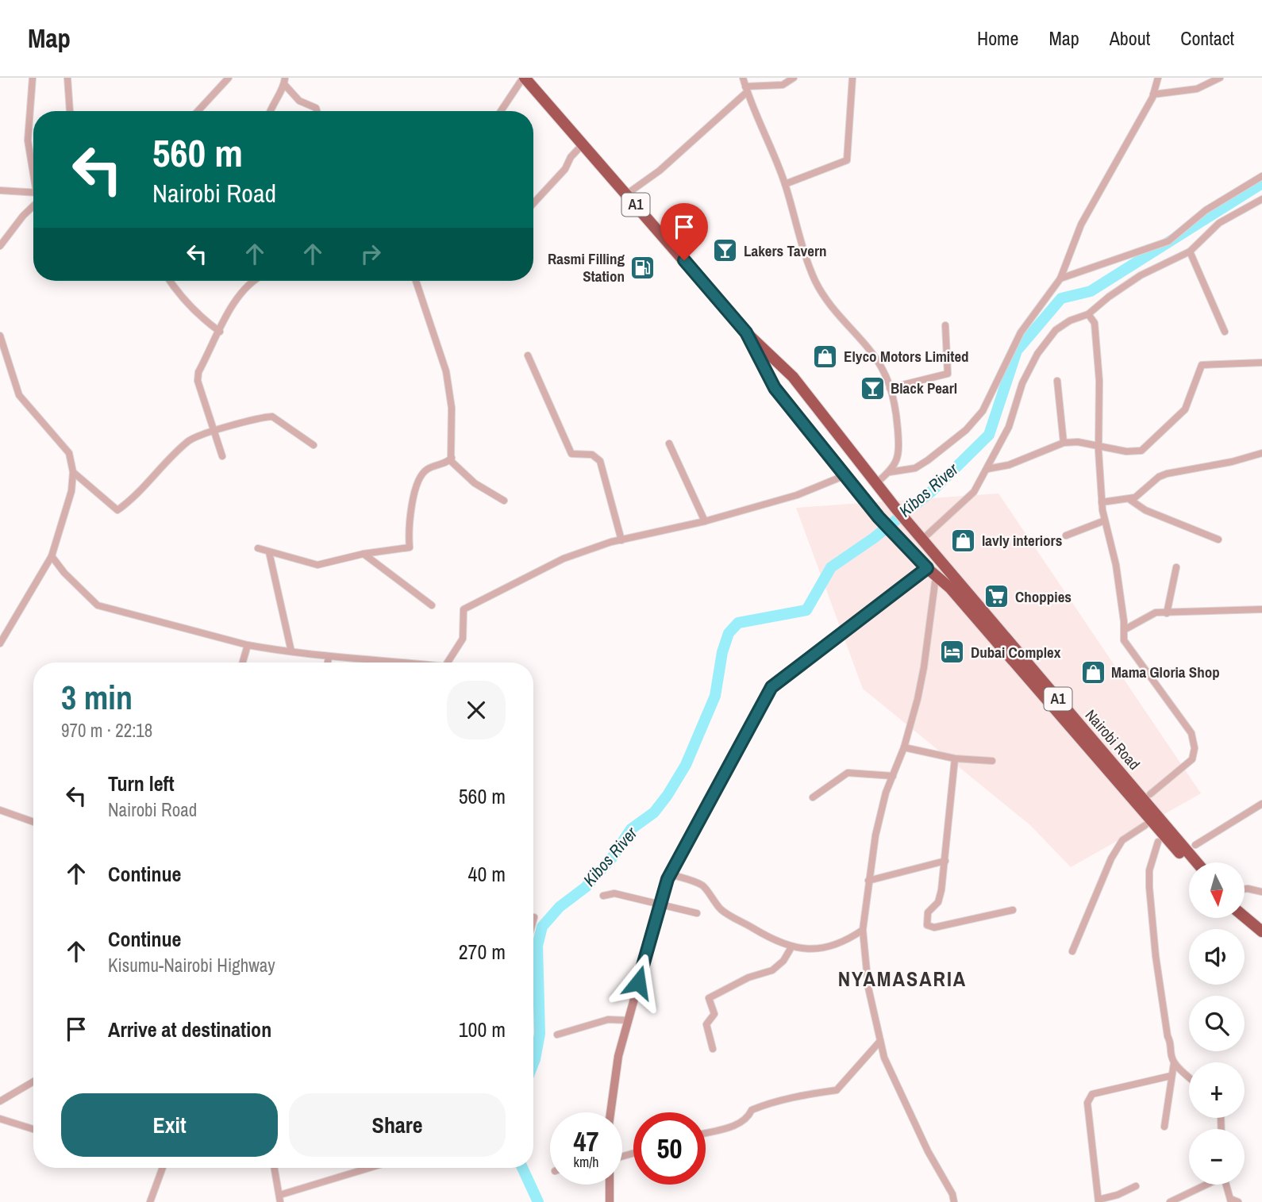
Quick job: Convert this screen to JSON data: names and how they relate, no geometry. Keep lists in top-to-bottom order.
{
  "streets": {
    "highway": ["A1", "Nairobi Road"]
  },
  "crossings": [
    ["A1", "Nairobi Road"]
  ],
  "districts": ["NYAMASARIA"],
  "water": ["Kibos River"],
  "places": {
    "bar": ["Lakers Tavern", "Black Pearl"],
    "fuel station": ["Rasmi Filling Station"],
    "shop": ["Elyco Motors Limited", "lavly interiors", "Mama Gloria Shop"],
    "supermarket": ["Choppies"],
    "hotel": ["Dubai Complex"]
  },
  "north": "bottom",
  "page": {
    "header": "Map",
    "nav": [
      "Home",
      "Map",
      "About",
      "Contact"
    ],
    "turn": ["560 m", "Nairobi Road"],
    "heading": ["3 min", "970 m · 22:18"],
    "list": [
      {
        "name": "Turn left",
        "note": "Nairobi Road",
        "value": "560 m"
      },
      {
        "name": "Continue",
        "value": "40 m"
      },
      {
        "name": "Continue",
        "note": "Kisumu-Nairobi Highway",
        "value": "270 m"
      },
      {
        "name": "Arrive at destination",
        "value": "100 m"
      }
    ],
    "map_buttons": ["+", "−"],
    "buttons": ["Exit", "Share"],
    "speed": "47 km/h",
    "limit": "50"
  }
}
